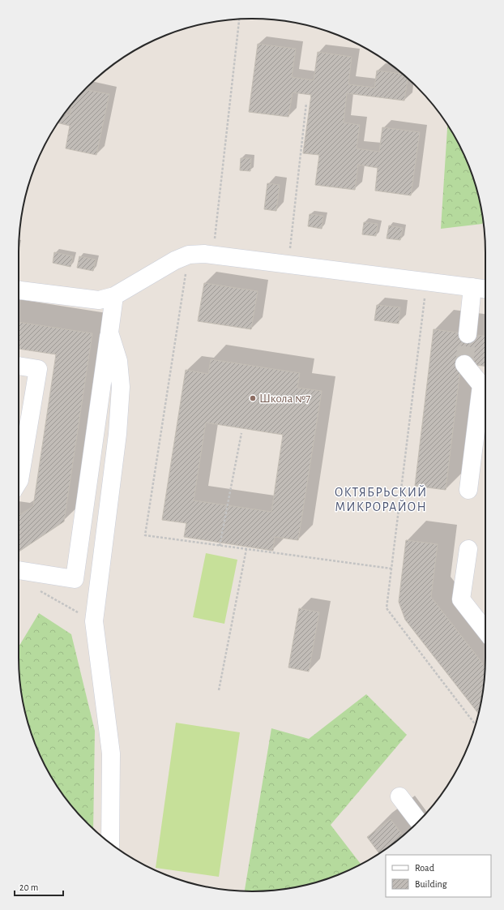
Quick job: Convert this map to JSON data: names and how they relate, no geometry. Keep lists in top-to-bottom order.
{
  "districts": ["ОКТЯБРЬСКИЙ МИКРОРАЙОН"],
  "places": ["Школа №7"],
  "legend": ["Road", "Building"],
  "scale_bar": "20 m"
}
